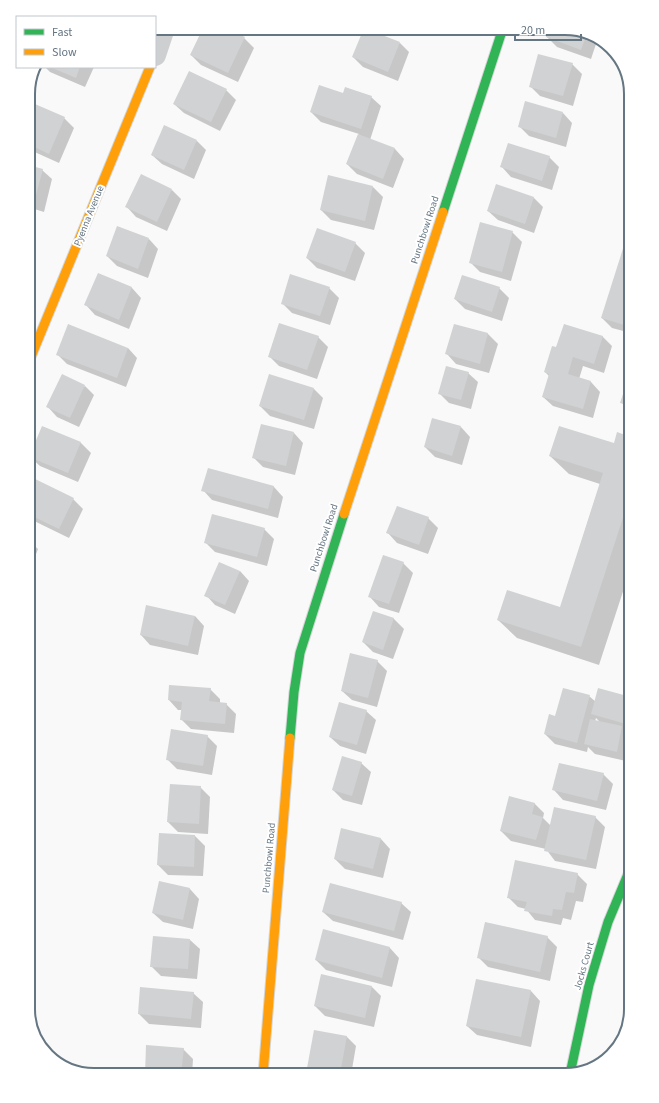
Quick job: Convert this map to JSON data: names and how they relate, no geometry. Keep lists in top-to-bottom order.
{
  "streets": {
    "street": ["Pyenna Avenue", "Punchbowl Road", "Jocks Court"]
  },
  "legend": ["Fast", "Slow"],
  "scale_bar": "20 m"
}
